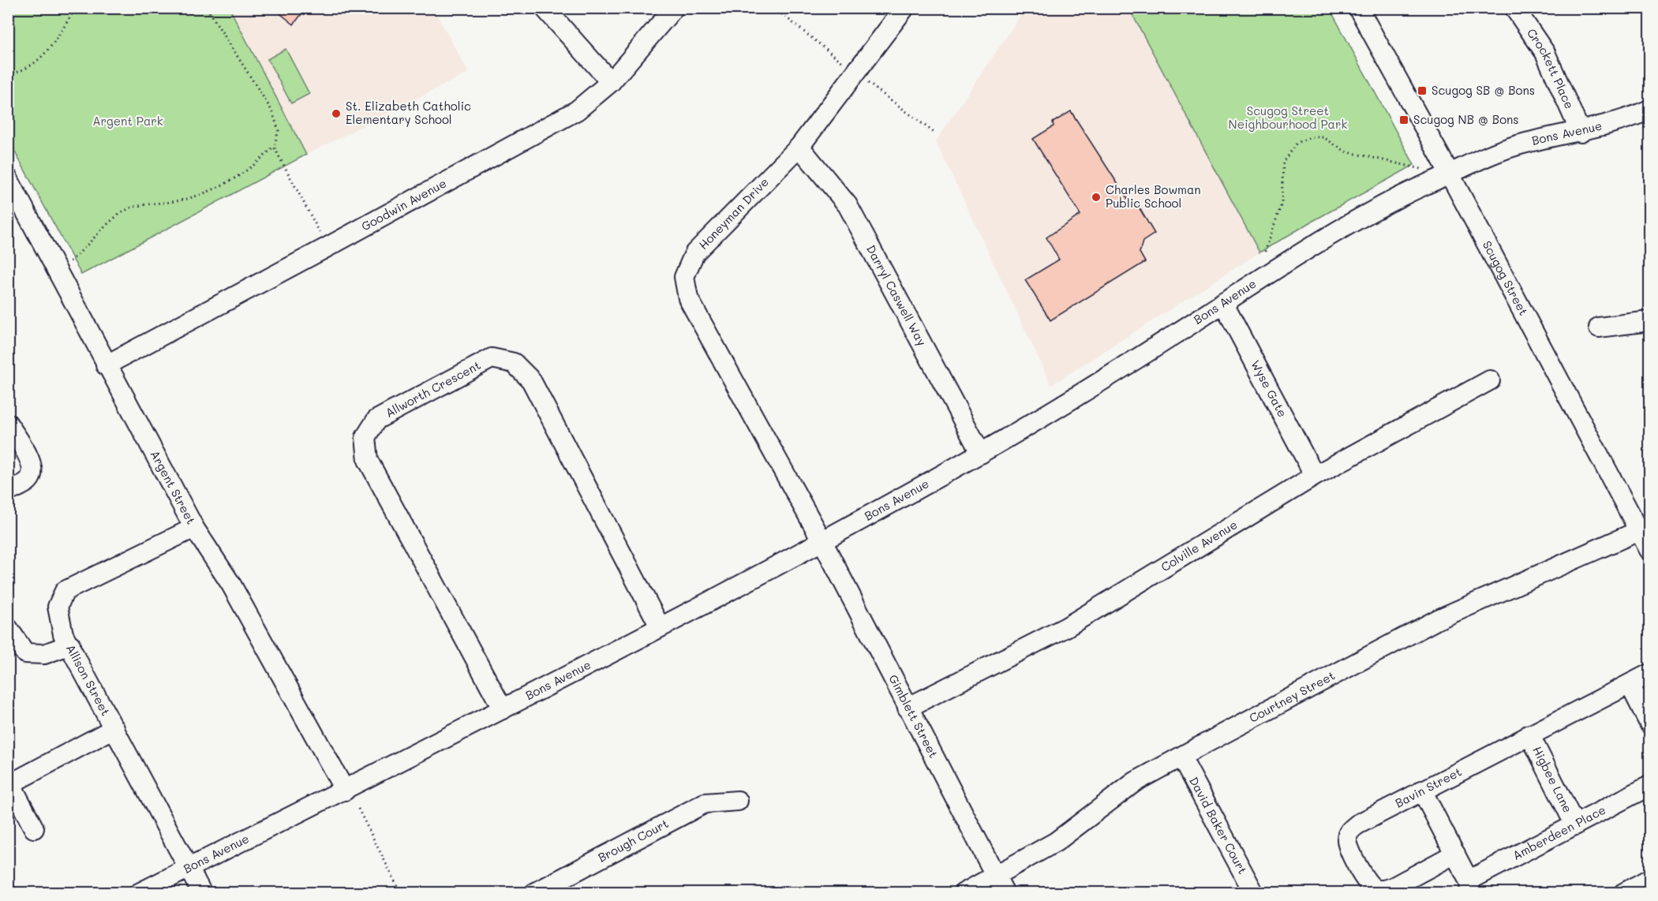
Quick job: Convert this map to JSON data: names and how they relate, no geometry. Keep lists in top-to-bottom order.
{
  "streets": {
    "street": [
      "Crockett Place",
      "Bons Avenue",
      "Goodwin Avenue",
      "Honeyman Drive",
      "Scugog Street",
      "Darryl Caswell Way",
      "Allworth Crescent",
      "Wyse Gate",
      "Argent Street",
      "Colville Avenue",
      "Allison Street",
      "Courtney Street",
      "Gimblett Street",
      "Higbee Lane",
      "Bavin Street",
      "David Baker Court",
      "Amberdeen Place",
      "Brough Court"
    ]
  },
  "crossings": [
    ["Crockett Place", "Bons Avenue"],
    ["Bons Avenue", "Honeyman Drive"],
    ["Bons Avenue", "Scugog Street"],
    ["Bons Avenue", "Darryl Caswell Way"],
    ["Bons Avenue", "Allworth Crescent"],
    ["Bons Avenue", "Wyse Gate"],
    ["Bons Avenue", "Argent Street"],
    ["Bons Avenue", "Allison Street"],
    ["Bons Avenue", "Gimblett Street"],
    ["Goodwin Avenue", "Argent Street"],
    ["Honeyman Drive", "Darryl Caswell Way"],
    ["Honeyman Drive", "Gimblett Street"],
    ["Scugog Street", "Courtney Street"],
    ["Wyse Gate", "Colville Avenue"],
    ["Argent Street", "Allison Street"],
    ["Colville Avenue", "Gimblett Street"],
    ["Courtney Street", "Gimblett Street"],
    ["Courtney Street", "David Baker Court"],
    ["Higbee Lane", "Bavin Street"],
    ["Higbee Lane", "Amberdeen Place"],
    ["Bavin Street", "Amberdeen Place"]
  ],
  "parks": ["Scugog Street Neighbourhood Park", "Argent Park"],
  "places": {
    "transit": ["Scugog SB @ Bons", "Scugog NB @ Bons"],
    "other": ["St. Elizabeth Catholic Elementary School", "Charles Bowman Public School"]
  }
}
